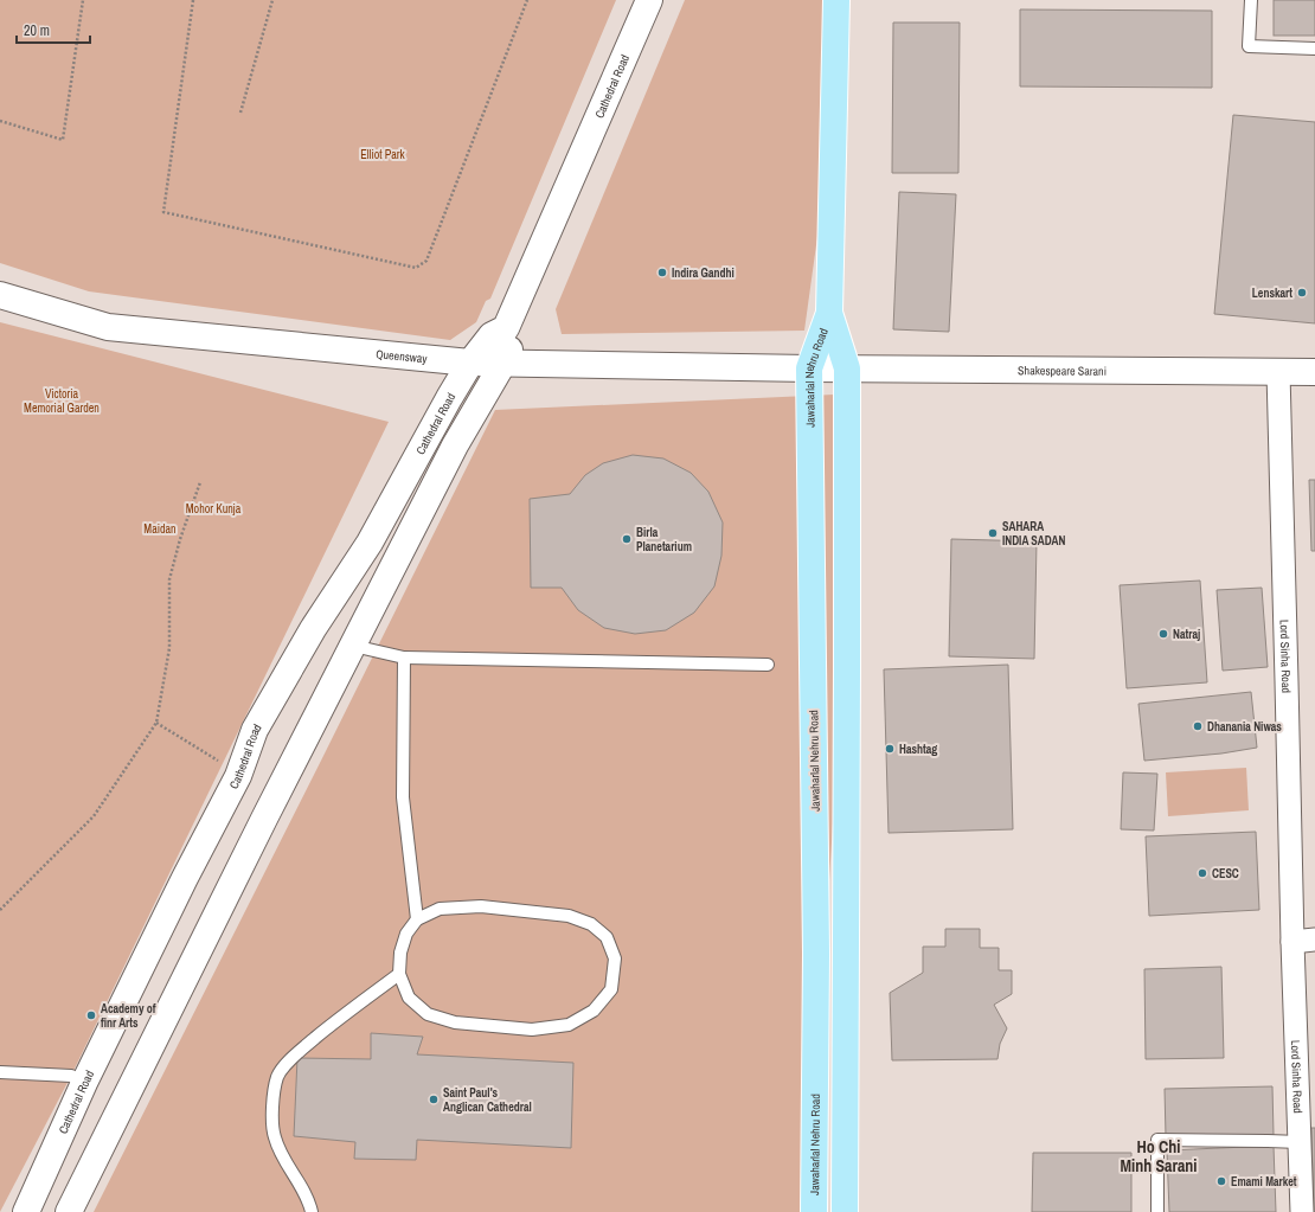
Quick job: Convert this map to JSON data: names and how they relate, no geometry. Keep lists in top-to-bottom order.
{
  "streets": {
    "main road": [
      "Cathedral Road",
      "Queensway",
      "Shakespeare Sarani",
      "Jawaharlal Nehru Road"
    ],
    "street": ["Lord Sinha Road"]
  },
  "crossings": [
    ["Cathedral Road", "Queensway"],
    ["Queensway", "Shakespeare Sarani"],
    ["Queensway", "Jawaharlal Nehru Road"],
    ["Shakespeare Sarani", "Jawaharlal Nehru Road"],
    ["Shakespeare Sarani", "Lord Sinha Road"]
  ],
  "districts": ["Ho Chi Minh Sarani"],
  "parks": [
    "Elliot Park",
    "Victoria Memorial Garden",
    "Mohor Kunja",
    "Maidan"
  ],
  "places": [
    "Indira Gandhi",
    "Lenskart",
    "SAHARA INDIA SADAN",
    "Birla Planetarium",
    "Natraj",
    "Dhanania Niwas",
    "Hashtag",
    "CESC",
    "Academy of finr Arts",
    "Saint Paul's Anglican Cathedral",
    "Emami Market"
  ],
  "scale_bar": "20 m"
}
